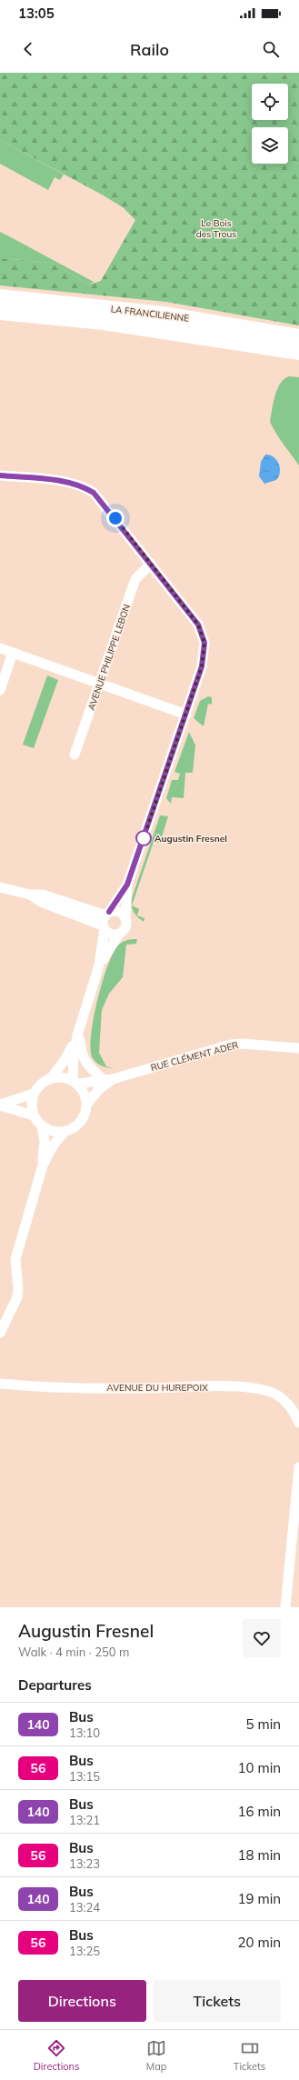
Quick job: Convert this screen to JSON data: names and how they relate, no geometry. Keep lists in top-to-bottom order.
{
  "streets": {
    "highway": ["LA FRANCILIENNE"],
    "street": ["AVENUE PHILIPPE LEBON", "RUE CLÉMENT ADER", "AVENUE DU HUREPOIX"]
  },
  "parks": ["Le Bois des Trous"],
  "places": ["Augustin Fresnel"],
  "lines": ["bus line 140"],
  "page": {
    "status": "13:05",
    "header": "Railo",
    "heading": [
      ["Augustin Fresnel", "Walk · 4 min · 250 m"],
      "Departures"
    ],
    "list": [
      {
        "mark": "140",
        "name": "Bus",
        "note": "13:10",
        "value": "5 min"
      },
      {
        "mark": "56",
        "name": "Bus",
        "note": "13:15",
        "value": "10 min"
      },
      {
        "mark": "140",
        "name": "Bus",
        "note": "13:21",
        "value": "16 min"
      },
      {
        "mark": "56",
        "name": "Bus",
        "note": "13:23",
        "value": "18 min"
      },
      {
        "mark": "140",
        "name": "Bus",
        "note": "13:24",
        "value": "19 min"
      },
      {
        "mark": "56",
        "name": "Bus",
        "note": "13:25",
        "value": "20 min"
      }
    ],
    "buttons": ["Directions", "Tickets"],
    "tabs": ["Directions", "Map", "Tickets"]
  }
}
